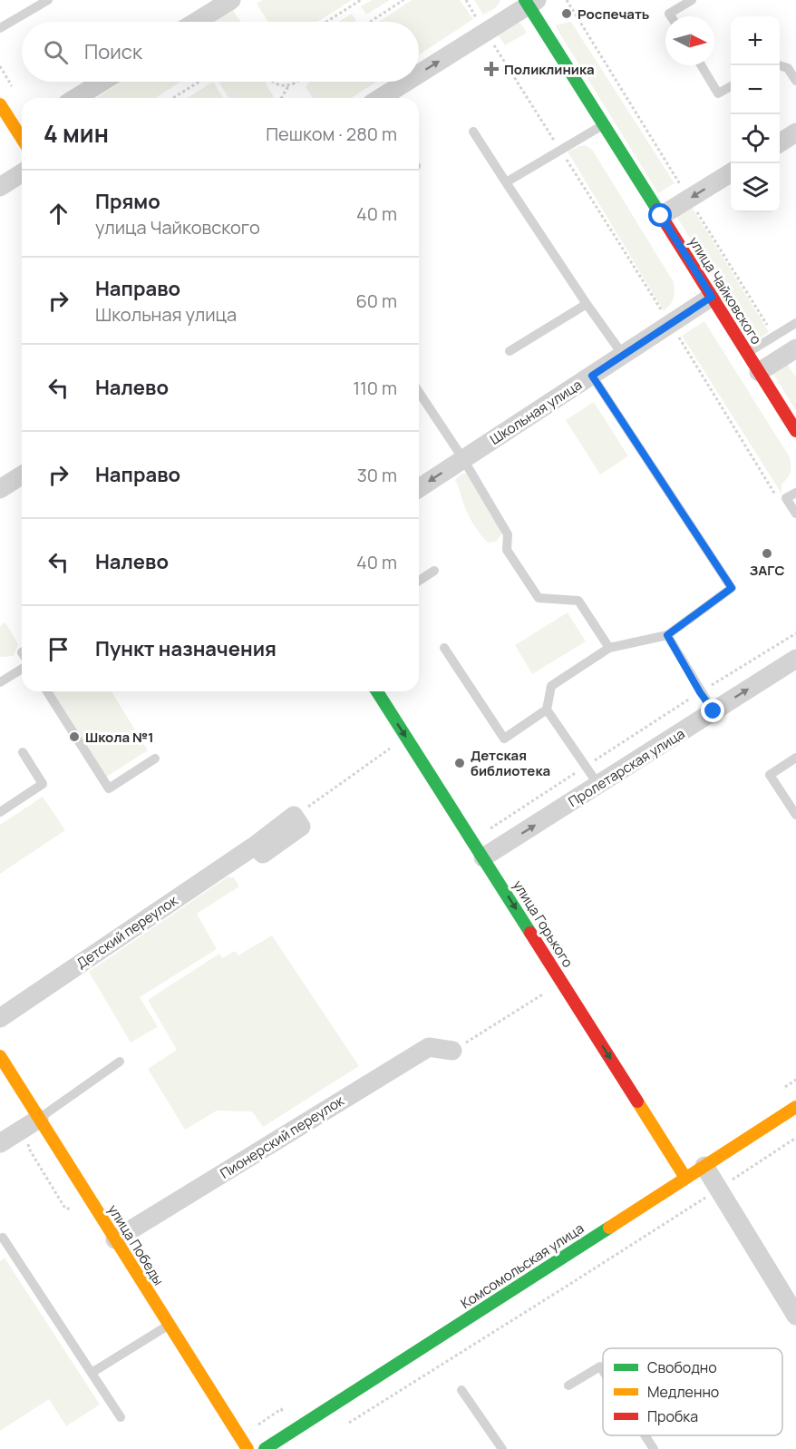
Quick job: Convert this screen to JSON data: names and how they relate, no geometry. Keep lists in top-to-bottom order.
{
  "streets": {
    "street": [
      "улица Чайковского",
      "Школьная улица",
      "Пролетарская улица",
      "улица Горького",
      "Детский переулок",
      "Пионерский переулок",
      "улица Победы",
      "Комсомольская улица"
    ]
  },
  "crossings": [
    ["улица Чайковского", "Школьная улица"],
    ["Пролетарская улица", "улица Горького"],
    ["улица Горького", "Комсомольская улица"],
    ["Пионерский переулок", "улица Победы"]
  ],
  "one_way": ["Пролетарская улица", "улица Горького"],
  "places": {
    "other": [
      "Роспечать",
      "ЗАГС",
      "Школа №1",
      "Детская библиотека"
    ],
    "health": ["Поликлиника"]
  },
  "legend": ["Свободно", "Медленно", "Пробка"],
  "north": "right",
  "page": {
    "map_buttons": ["+", "−"],
    "search": "Поиск",
    "heading": ["4 мин", "Пешком · 280 m"],
    "list": [
      ["Прямо", "улица Чайковского", "40 m"],
      ["Направо", "Школьная улица", "60 m"],
      ["Налево", "110 m"],
      ["Направо", "30 m"],
      ["Налево", "40 m"],
      "Пункт назначения"
    ]
  }
}
